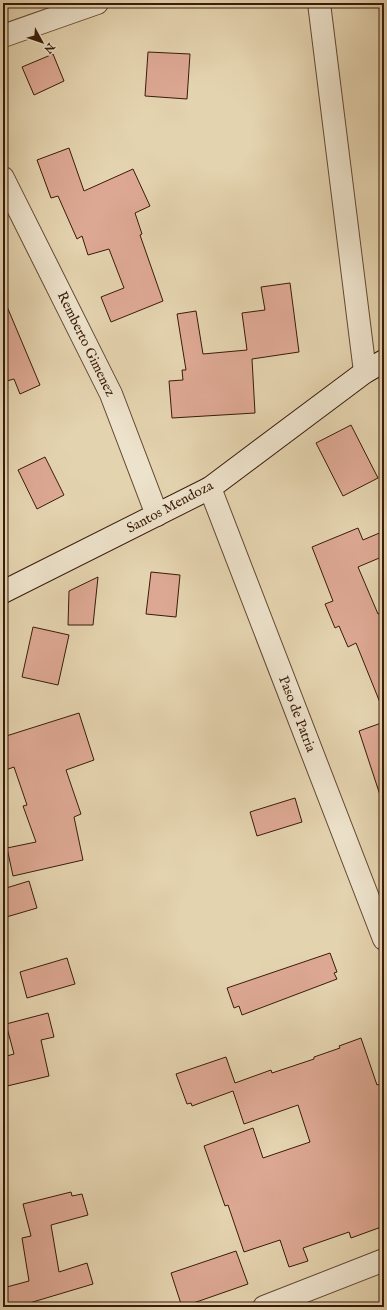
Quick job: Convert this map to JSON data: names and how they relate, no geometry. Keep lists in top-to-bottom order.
{
  "streets": {
    "street": ["Remberto Gimenez", "Santos Mendoza", "Paso de Patria"]
  },
  "crossings": [
    ["Remberto Gimenez", "Santos Mendoza"],
    ["Santos Mendoza", "Paso de Patria"]
  ],
  "north": "bottom right"
}
